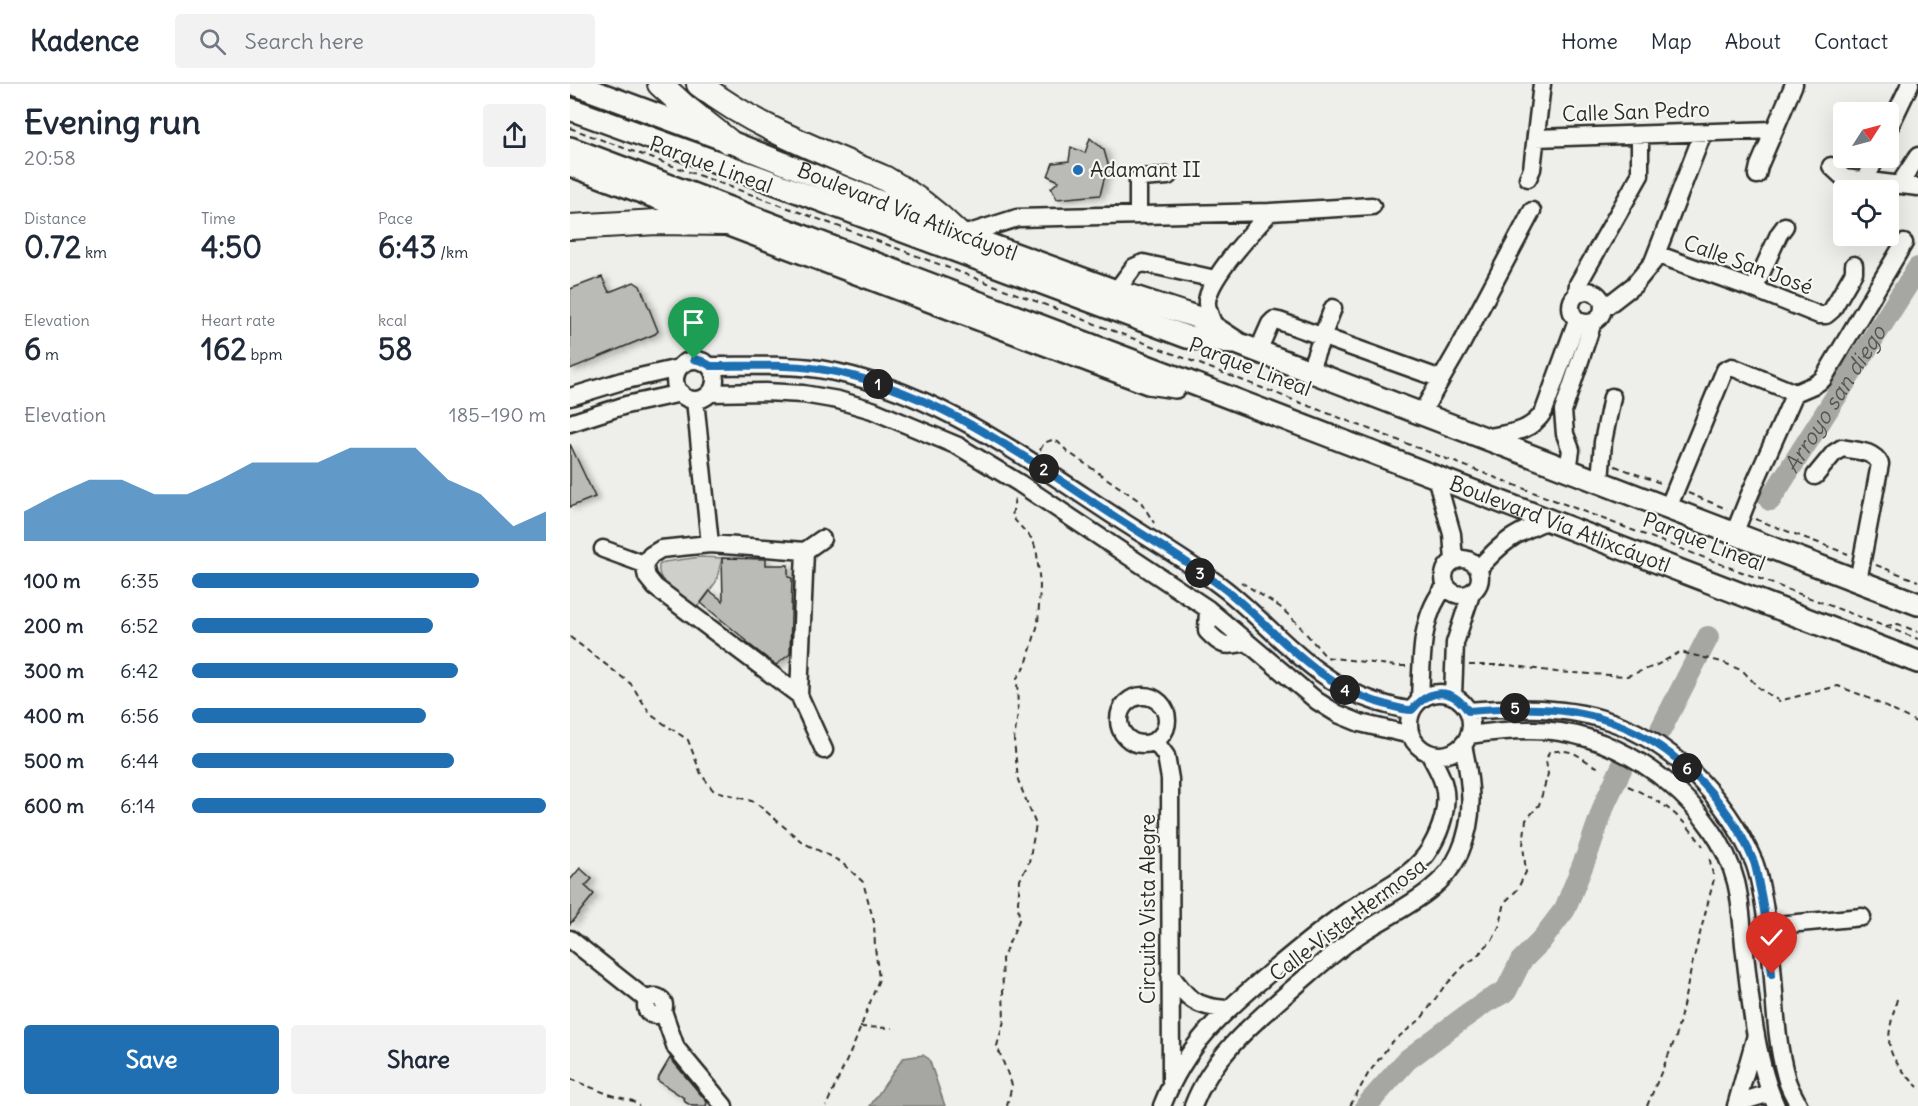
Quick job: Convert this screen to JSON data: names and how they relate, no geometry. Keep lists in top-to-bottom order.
{
  "streets": {
    "main road": ["Boulevard Vía Atlixcáyotl"],
    "street": [
      "Calle San Pedro",
      "Calle San José",
      "Circuito Vista Alegre",
      "Calle Vista Hermosa"
    ],
    "path": ["Parque Lineal"]
  },
  "crossings": [
    ["Circuito Vista Alegre", "Calle Vista Hermosa"]
  ],
  "water": ["Arroyo san diego"],
  "places": ["Adamant II"],
  "north": "top right",
  "page": {
    "header": "Kadence",
    "search": "Search here",
    "nav": [
      "Home",
      "Map",
      "About",
      "Contact"
    ],
    "heading": ["Evening run", "20:58"],
    "stats": [
      ["Distance", "0.72 km"],
      ["Time", "4:50"],
      ["Pace", "6:43 /km"],
      ["Elevation", "6 m"],
      ["Heart rate", "162 bpm"],
      ["kcal", "58"]
    ],
    "pins": [
      "1",
      "2",
      "3",
      "4",
      "5",
      "6"
    ],
    "chart": ["Elevation", "185–190 m"],
    "list": [
      {
        "name": "100 m",
        "note": "6:35"
      },
      {
        "name": "200 m",
        "note": "6:52"
      },
      {
        "name": "300 m",
        "note": "6:42"
      },
      {
        "name": "400 m",
        "note": "6:56"
      },
      {
        "name": "500 m",
        "note": "6:44"
      },
      {
        "name": "600 m",
        "note": "6:14"
      }
    ],
    "buttons": ["Save", "Share"]
  }
}
